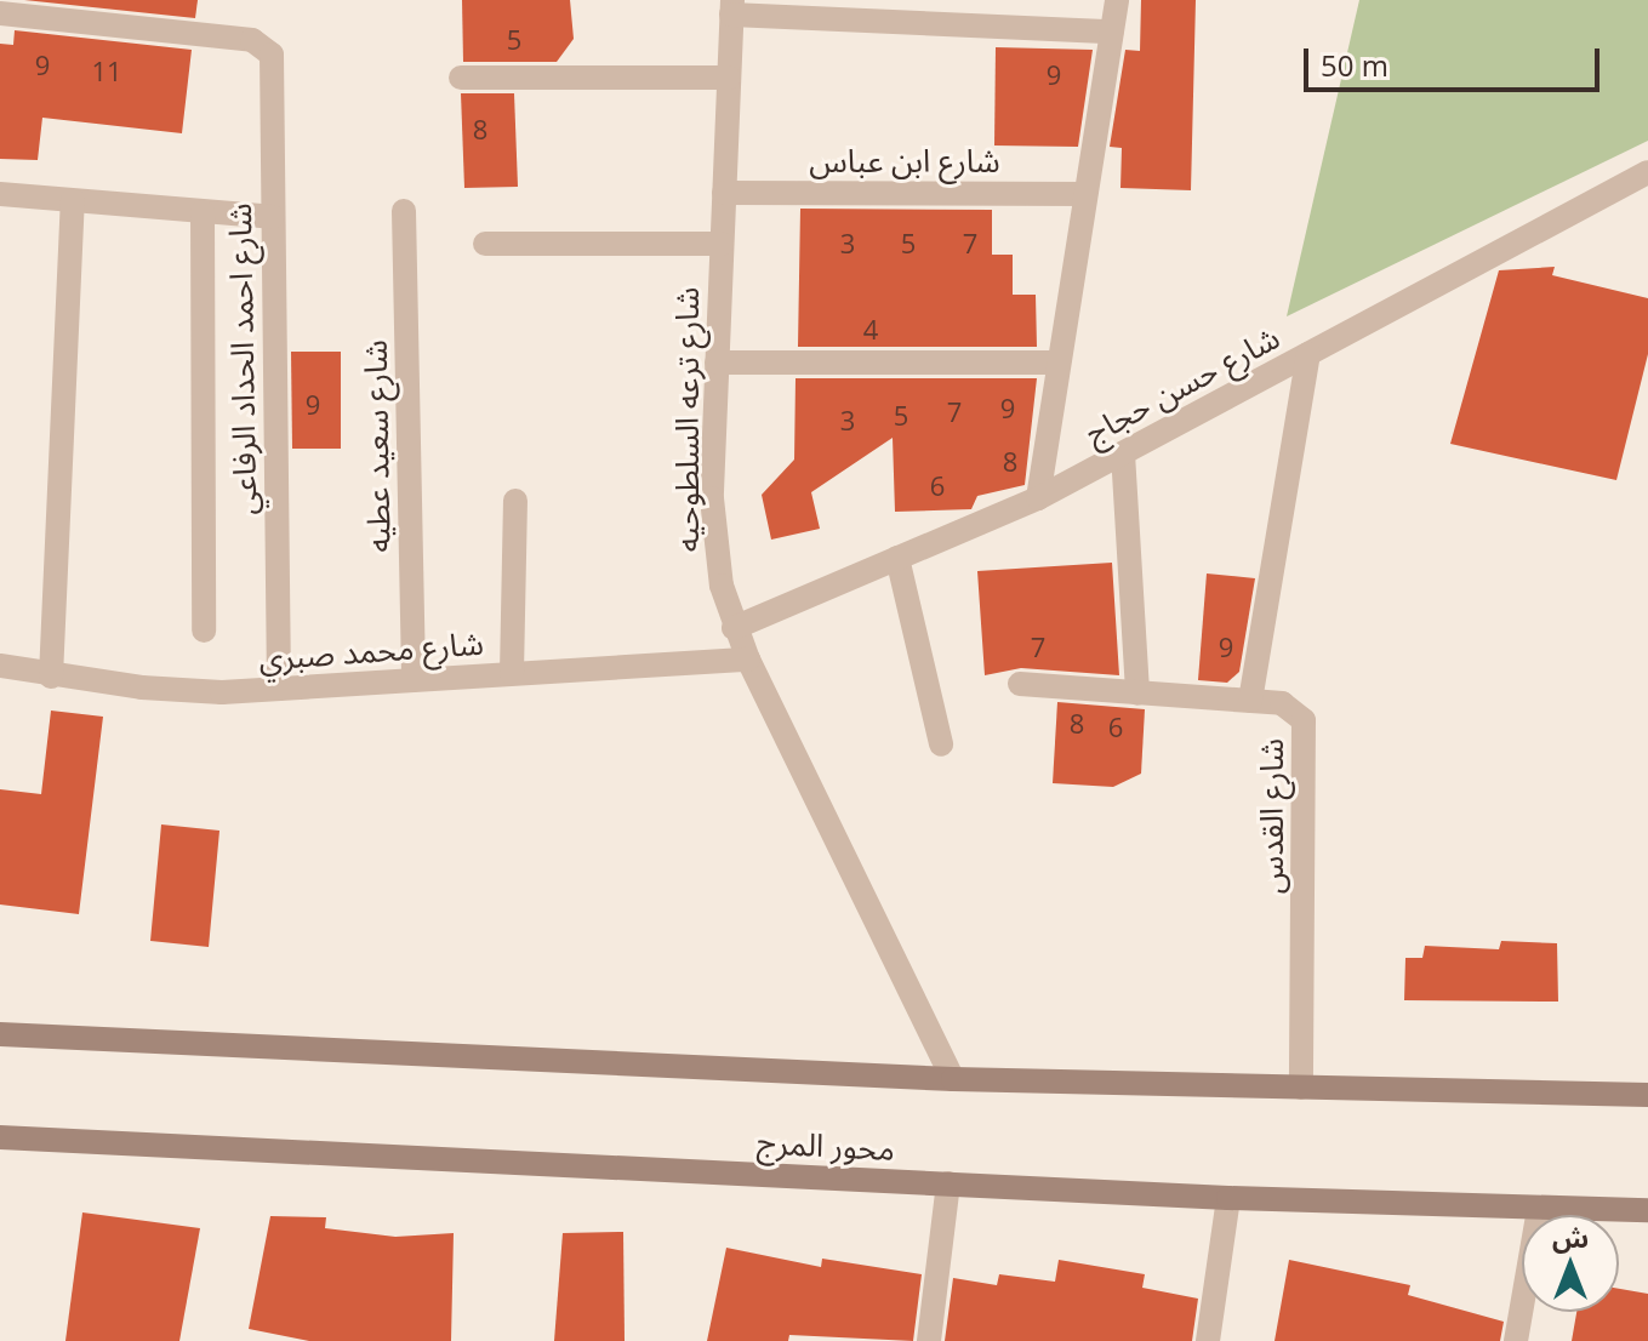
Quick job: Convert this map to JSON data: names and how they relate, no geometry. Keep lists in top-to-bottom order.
{
  "streets": {
    "main road": ["محور المرج"],
    "street": [
      "شارع ابن عباس",
      "شارع احمد الحداد الرفاعي",
      "شارع حسن حجاج",
      "شارع ترعه السلطوحيه",
      "شارع سعيد عطيه",
      "شارع محمد صبري",
      "شارع القدس"
    ]
  },
  "crossings": [
    ["شارع ابن عباس", "شارع ترعه السلطوحيه"],
    ["شارع احمد الحداد الرفاعي", "شارع محمد صبري"],
    ["شارع حسن حجاج", "شارع ترعه السلطوحيه"],
    ["شارع ترعه السلطوحيه", "شارع محمد صبري"],
    ["شارع سعيد عطيه", "شارع محمد صبري"]
  ],
  "house_numbers": [
    "5",
    "9",
    "11",
    "9",
    "8",
    "3",
    "5",
    "7",
    "4",
    "9",
    "9",
    "7",
    "5",
    "3",
    "8",
    "6",
    "7",
    "9",
    "8",
    "6"
  ],
  "scale_bar": "50 m",
  "north": "top"
}
